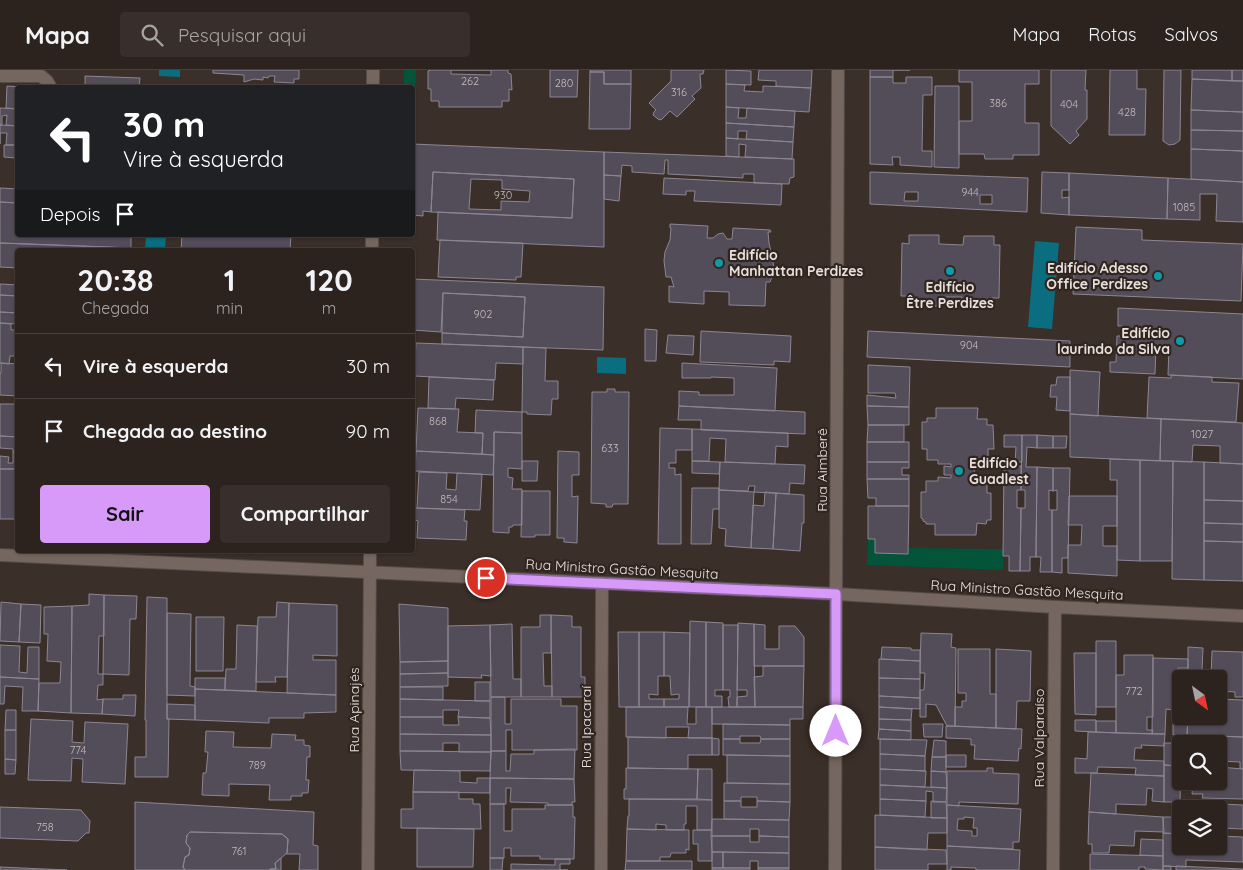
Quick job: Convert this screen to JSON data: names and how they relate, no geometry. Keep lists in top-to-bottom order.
{
  "streets": {
    "street": [
      "Rua Aimberê",
      "Rua Ministro Gastão Mesquita",
      "Rua Apinajés",
      "Rua Ipacaraí",
      "Rua Valparaíso"
    ]
  },
  "crossings": [
    ["Rua Aimberê", "Rua Ministro Gastão Mesquita"],
    ["Rua Ministro Gastão Mesquita", "Rua Apinajés"],
    ["Rua Ministro Gastão Mesquita", "Rua Ipacaraí"],
    ["Rua Ministro Gastão Mesquita", "Rua Valparaíso"]
  ],
  "places": [
    "Edifício Manhattan Perdizes",
    "Edifício Être Perdizes",
    "Edifício Adesso Office Perdizes",
    "Edifício laurindo da Silva",
    "Edifício Guadlest"
  ],
  "house_numbers": [
    "262",
    "280",
    "316",
    "386",
    "404",
    "428",
    "944",
    "930",
    "1085",
    "902",
    "904",
    "868",
    "1027",
    "633",
    "854",
    "772",
    "774",
    "789",
    "758",
    "761"
  ],
  "north": "bottom right",
  "page": {
    "header": "Mapa",
    "search": "Pesquisar aqui",
    "nav": ["Mapa", "Rotas", "Salvos"],
    "turn": ["30 m", "Vire à esquerda"],
    "then": "Depois",
    "eta": [
      "20:38",
      "Chegada",
      "1",
      "min",
      "120",
      "m"
    ],
    "list": [
      {
        "name": "Vire à esquerda",
        "value": "30 m"
      },
      {
        "name": "Chegada ao destino",
        "value": "90 m"
      }
    ],
    "buttons": ["Sair", "Compartilhar"]
  }
}
